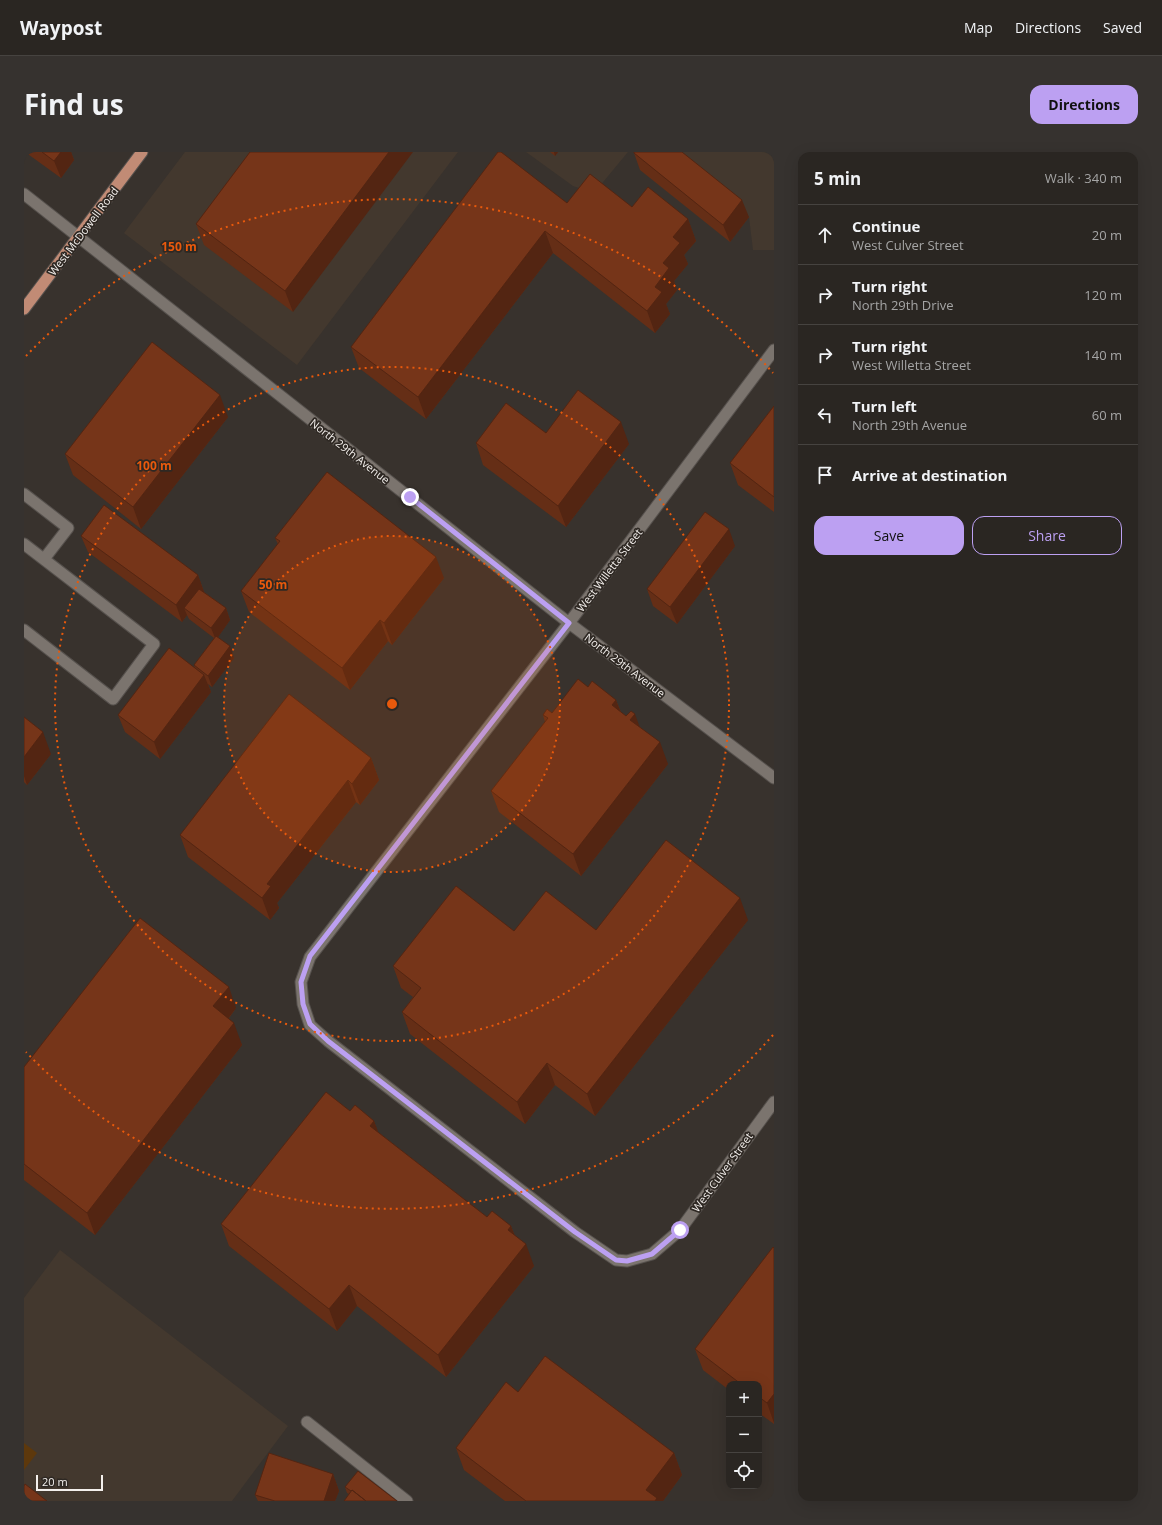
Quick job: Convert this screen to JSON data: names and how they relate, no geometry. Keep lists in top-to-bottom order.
{
  "streets": {
    "main road": ["West McDowell Road"],
    "street": ["North 29th Avenue", "West Willetta Street", "West Culver Street"]
  },
  "crossings": [
    ["West McDowell Road", "North 29th Avenue"],
    ["North 29th Avenue", "West Willetta Street"],
    ["West Willetta Street", "West Culver Street"]
  ],
  "scale_bar": "20 m",
  "page": {
    "header": "Waypost",
    "nav": ["Map", "Directions", "Saved"],
    "title": "Find us",
    "buttons": [
      "Directions",
      ["Save", "Share"]
    ],
    "heading": ["5 min", "Walk · 340 m"],
    "list": [
      ["Continue", "West Culver Street", "20 m"],
      ["Turn right", "North 29th Drive", "120 m"],
      ["Turn right", "West Willetta Street", "140 m"],
      ["Turn left", "North 29th Avenue", "60 m"],
      "Arrive at destination"
    ],
    "map_buttons": ["+", "−"],
    "scale": "20 m"
  },
  "rings": ["150 m", "100 m", "50 m"]
}
